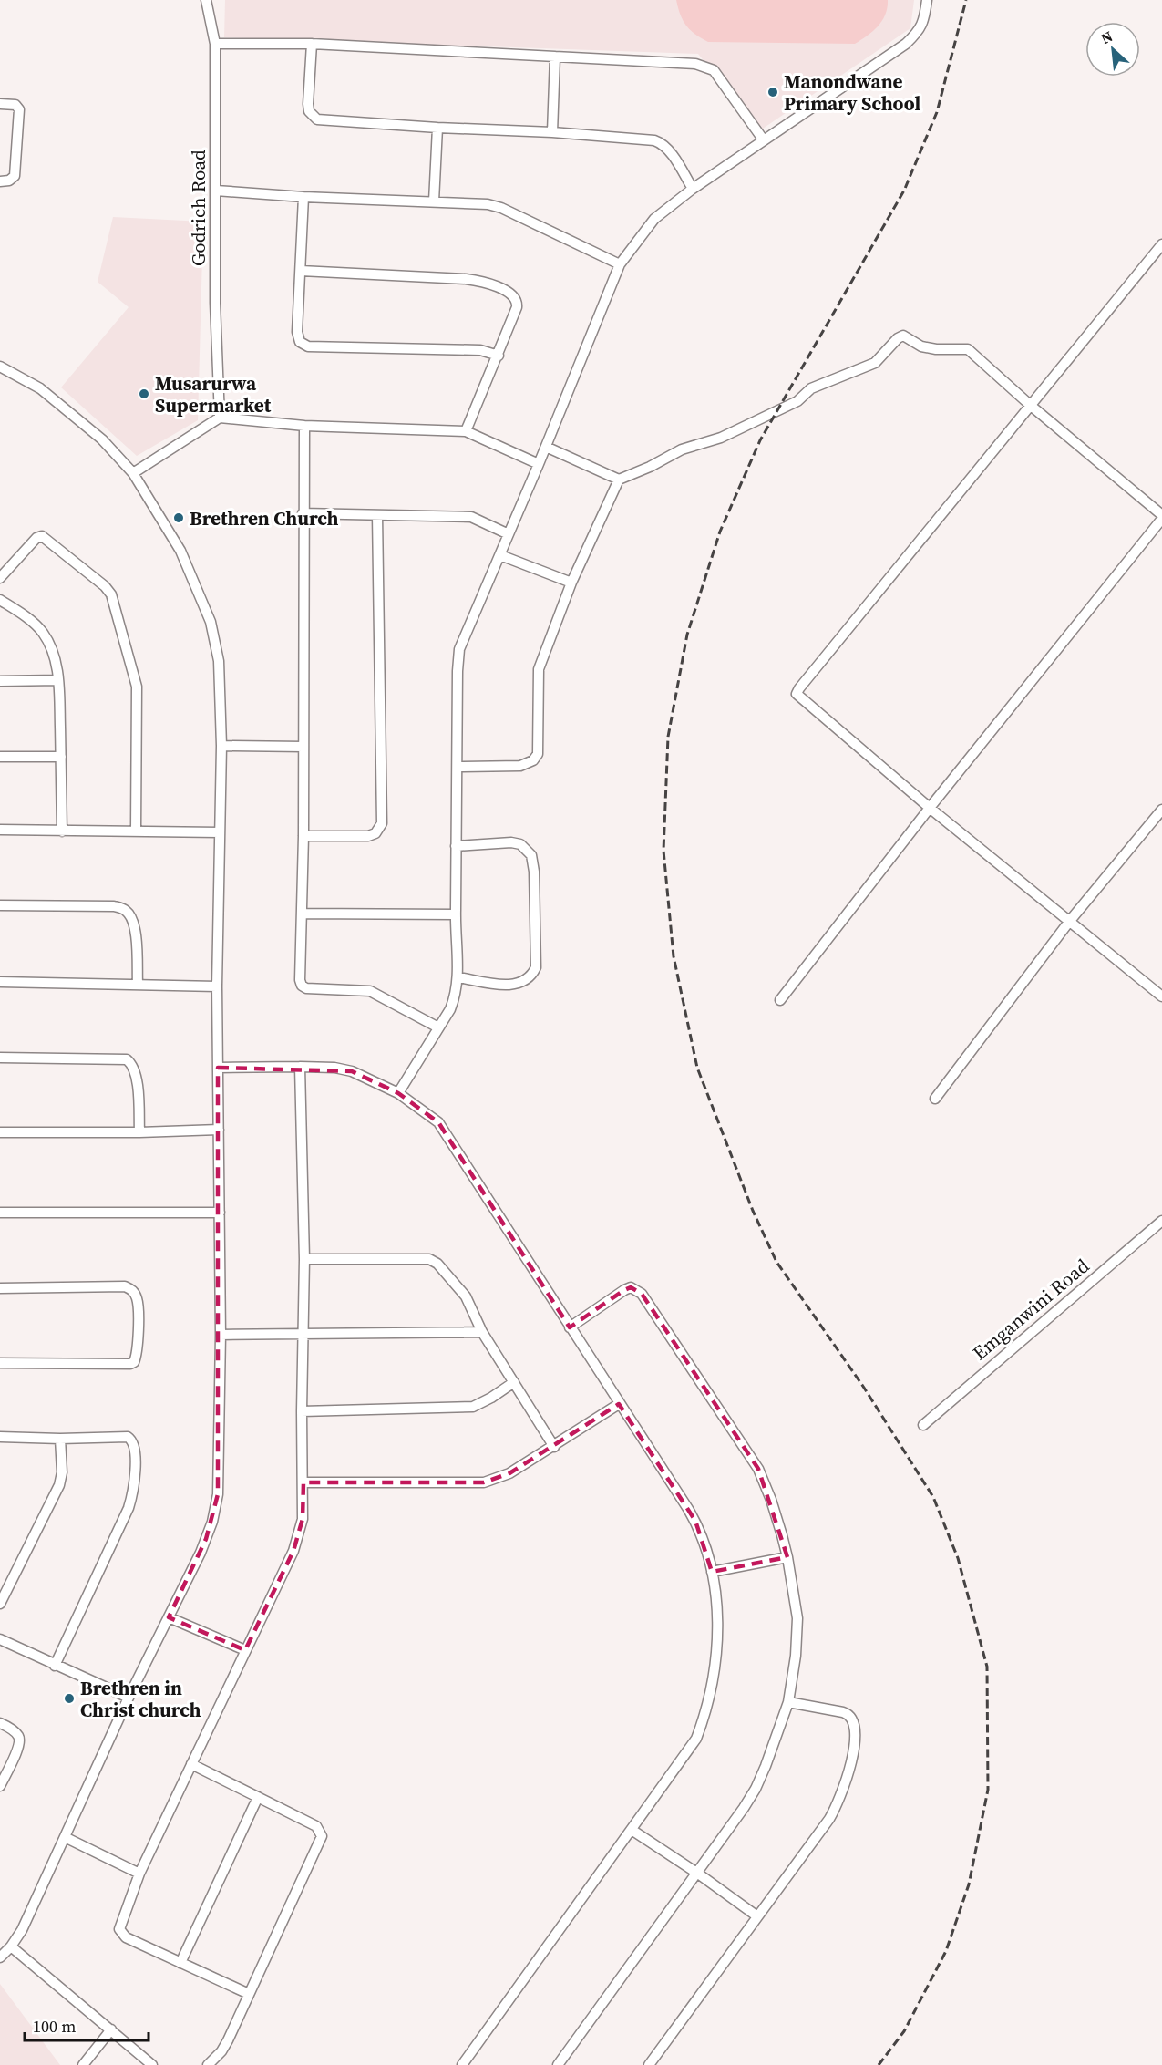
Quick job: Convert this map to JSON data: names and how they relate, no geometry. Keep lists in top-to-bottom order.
{
  "streets": {
    "street": ["Godrich Road", "Emganwini Road"]
  },
  "places": [
    "Manondwane Primary School",
    "Musarurwa Supermarket",
    "Brethren Church",
    "Brethren in Christ church"
  ],
  "scale_bar": "100 m",
  "north": "top left"
}
